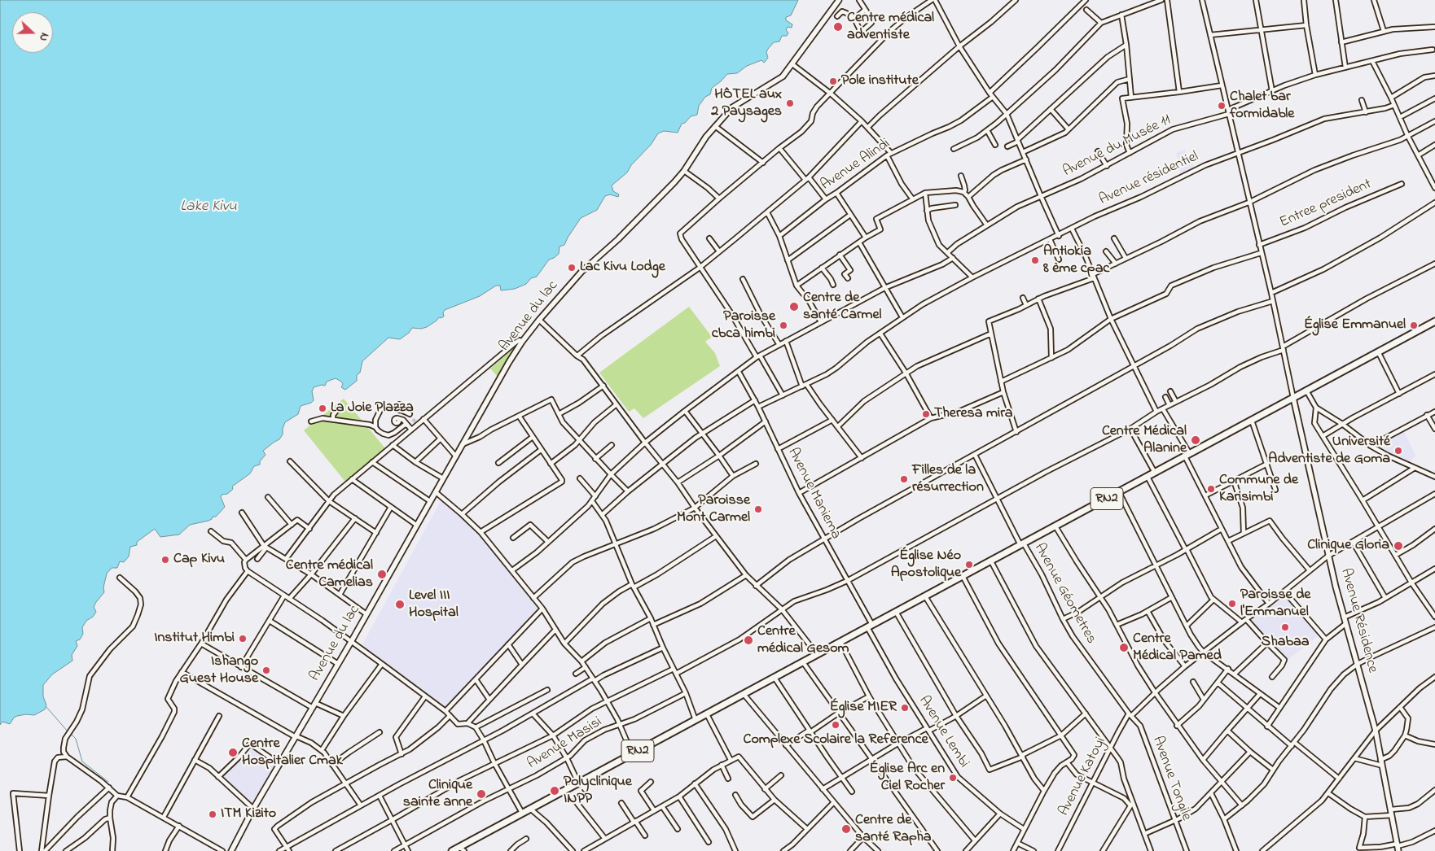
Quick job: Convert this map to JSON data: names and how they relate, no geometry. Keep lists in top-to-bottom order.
{
  "streets": {
    "highway": ["RN2"],
    "main road": ["Avenue du lac", "Avenue Résidence"],
    "street": [
      "Avenue du Musée 11",
      "Avenue Alindi",
      "Avenue résidentiel",
      "Entree president",
      "Avenue Maniema",
      "Avenue Géometres",
      "Avenue Lembi",
      "Avenue Masisi",
      "Avenue Katoyi",
      "Avenue Tongile"
    ]
  },
  "crossings": [
    ["Avenue résidentiel", "Avenue Maniema"],
    ["Avenue Maniema", "RN2"],
    ["Avenue Maniema", "Avenue Lembi"],
    ["RN2", "Avenue Géometres"],
    ["RN2", "Avenue Résidence"],
    ["RN2", "Avenue Lembi"],
    ["Avenue Géometres", "Avenue Katoyi"],
    ["Avenue Géometres", "Avenue Tongile"],
    ["Avenue Résidence", "Avenue Katoyi"],
    ["Avenue Katoyi", "Avenue Tongile"]
  ],
  "water": ["Lake Kivu"],
  "places": [
    "Centre médical adventiste",
    "Pole institute",
    "HÔTEL aux 2 Paysages",
    "Chalet bar formidable",
    "Antiokia 8 ème cpac",
    "Lac Kivu Lodge",
    "Centre de santé Carmel",
    "Paroisse cbca himbi",
    "Église Emmanuel",
    "La Joie Plazza",
    "Theresa mira",
    "Centre Médical Alanine",
    "Université Adventiste de Goma",
    "Filles de la résurrection",
    "Commune de Karisimbi",
    "Paroisse Mont Carmel",
    "Clinique Gloria",
    "Cap Kivu",
    "Église Néo Apostolique",
    "Centre médical Camelias",
    "Paroisse de l'Emmanuel",
    "Level III Hospital",
    "Shabaa",
    "Institut Himbi",
    "Centre médical Gesom",
    "Centre Médical Pamed",
    "Ishango Guest House",
    "Église MIER",
    "Complexe Scolaire la Reference",
    "Centre Hospitalier Cmak",
    "Église Arc en Ciel Rocher",
    "Polyclinique INPP",
    "Clinique sainte anne",
    "ITM Kizito",
    "Centre de santé Rapha"
  ],
  "north": "right"
}
